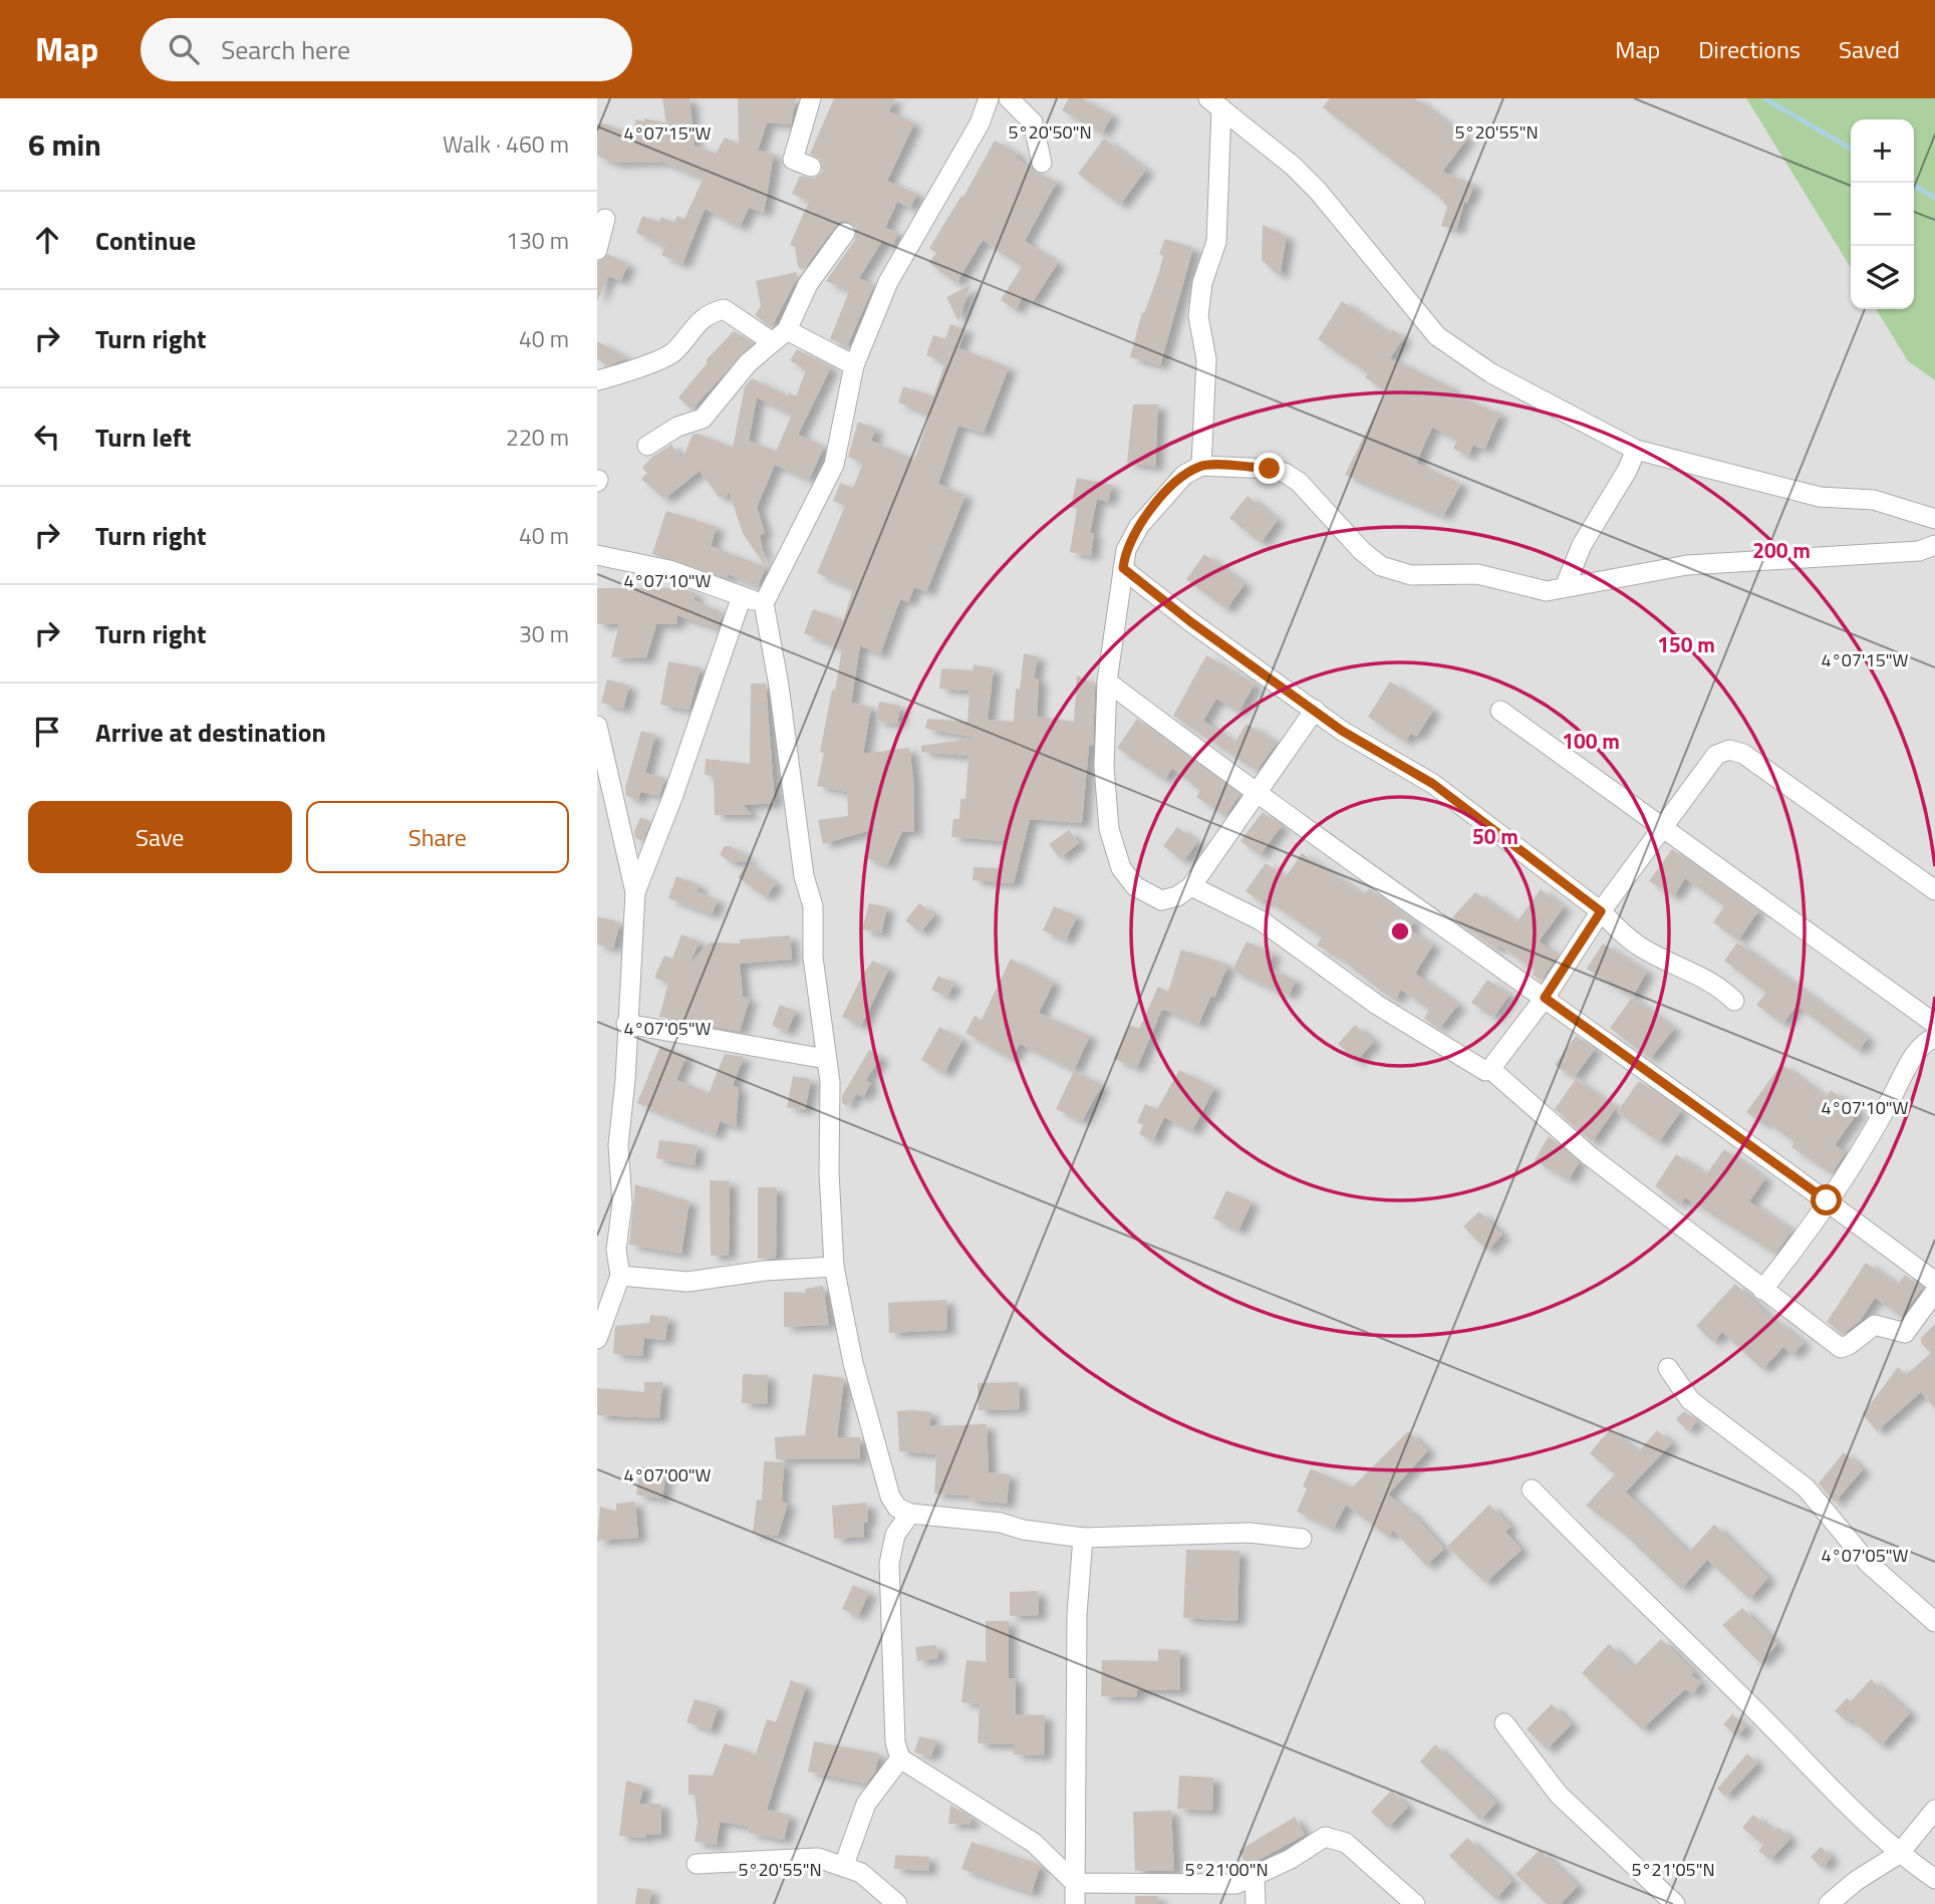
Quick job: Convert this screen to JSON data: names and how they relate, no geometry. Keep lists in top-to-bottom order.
{
  "page": {
    "header": "Map",
    "search": "Search here",
    "nav": ["Map", "Directions", "Saved"],
    "heading": ["6 min", "Walk · 460 m"],
    "map_buttons": ["+", "−"],
    "list": [
      ["Continue", "130 m"],
      ["Turn right", "40 m"],
      ["Turn left", "220 m"],
      ["Turn right", "40 m"],
      ["Turn right", "30 m"],
      "Arrive at destination"
    ],
    "buttons": ["Save", "Share"]
  },
  "coordinates": [
    "5°20'50\"N",
    "5°20'55\"N",
    "4°07'15\"W",
    "4°07'10\"W",
    "4°07'05\"W",
    "4°07'00\"W",
    "5°21'00\"N",
    "5°21'05\"N"
  ],
  "rings": [
    "200 m",
    "150 m",
    "100 m",
    "50 m"
  ]
}
